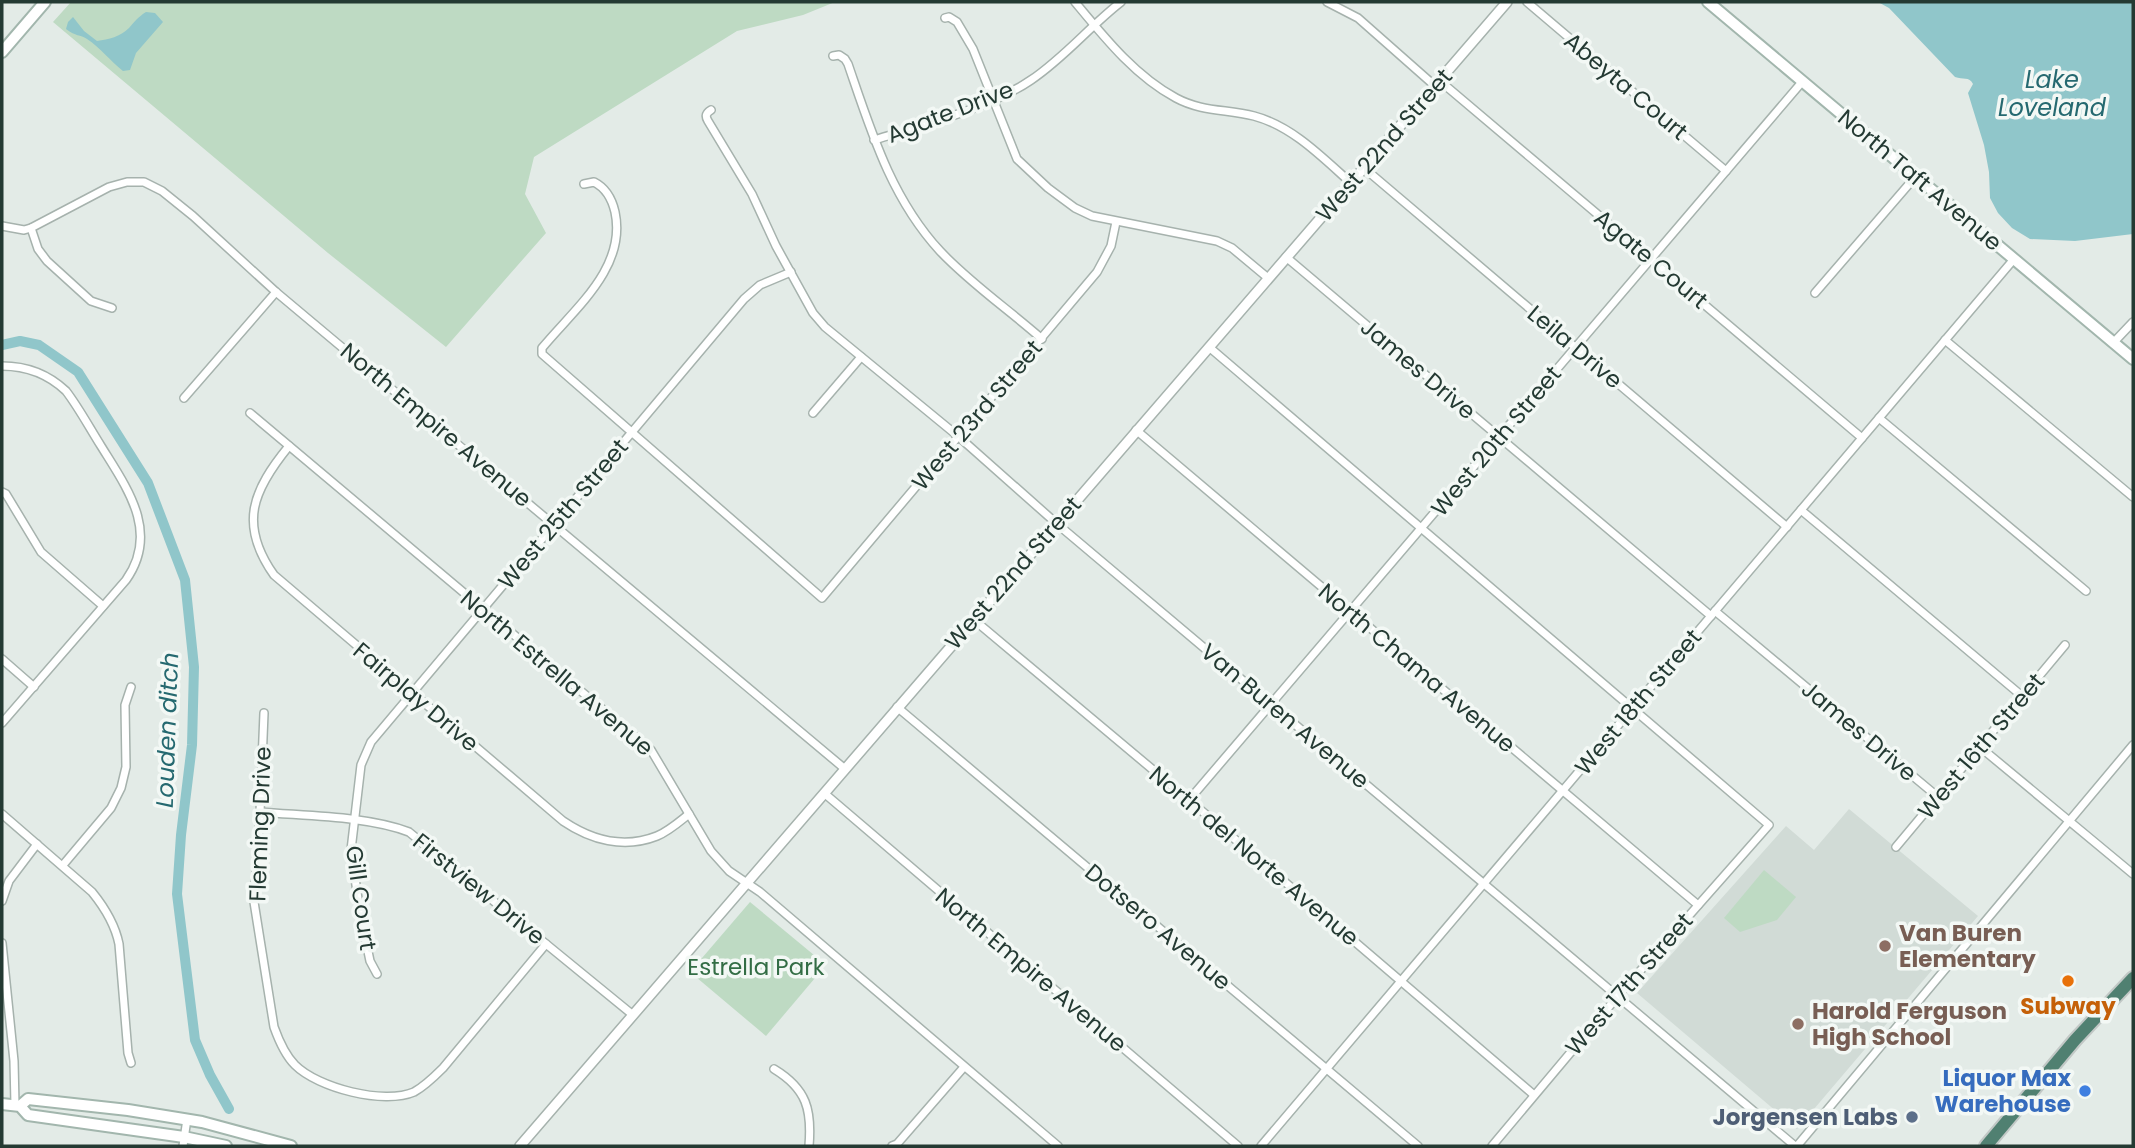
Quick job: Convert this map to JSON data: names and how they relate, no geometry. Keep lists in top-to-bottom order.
{
  "streets": {
    "main road": ["North Taft Avenue"],
    "street": [
      "Abeyta Court",
      "Agate Drive",
      "West 22nd Street",
      "Agate Court",
      "Leila Drive",
      "James Drive",
      "West 23rd Street",
      "North Empire Avenue",
      "West 20th Street",
      "West 25th Street",
      "North Chama Avenue",
      "North Estrella Avenue",
      "Fairplay Drive",
      "West 18th Street",
      "Van Buren Avenue",
      "West 16th Street",
      "Fleming Drive",
      "North del Norte Avenue",
      "Firstview Drive",
      "Gill Court",
      "Dotsero Avenue",
      "West 17th Street"
    ]
  },
  "crossings": [
    ["Abeyta Court", "West 20th Street"],
    ["West 22nd Street", "Agate Court"],
    ["West 22nd Street", "Leila Drive"],
    ["West 22nd Street", "James Drive"],
    ["West 22nd Street", "North Empire Avenue"],
    ["West 22nd Street", "North Chama Avenue"],
    ["West 22nd Street", "North Estrella Avenue"],
    ["West 22nd Street", "Van Buren Avenue"],
    ["West 22nd Street", "North del Norte Avenue"],
    ["West 22nd Street", "Firstview Drive"],
    ["West 22nd Street", "Dotsero Avenue"],
    ["North Taft Avenue", "West 20th Street"],
    ["North Taft Avenue", "West 18th Street"],
    ["Agate Court", "West 20th Street"],
    ["Agate Court", "West 18th Street"],
    ["Leila Drive", "West 20th Street"],
    ["Leila Drive", "West 18th Street"],
    ["James Drive", "West 20th Street"],
    ["James Drive", "West 18th Street"],
    ["James Drive", "West 16th Street"],
    ["West 23rd Street", "West 25th Street"],
    ["West 23rd Street", "Van Buren Avenue"],
    ["North Empire Avenue", "West 25th Street"],
    ["West 20th Street", "North Chama Avenue"],
    ["West 20th Street", "Van Buren Avenue"],
    ["West 20th Street", "North del Norte Avenue"],
    ["West 25th Street", "North Estrella Avenue"],
    ["West 25th Street", "Fairplay Drive"],
    ["West 25th Street", "Van Buren Avenue"],
    ["West 25th Street", "Firstview Drive"],
    ["West 25th Street", "Gill Court"],
    ["North Chama Avenue", "West 18th Street"],
    ["North Chama Avenue", "West 17th Street"],
    ["North Estrella Avenue", "Fairplay Drive"],
    ["West 18th Street", "Van Buren Avenue"],
    ["West 18th Street", "North del Norte Avenue"],
    ["West 18th Street", "Dotsero Avenue"],
    ["West 18th Street", "West 17th Street"],
    ["Van Buren Avenue", "West 17th Street"],
    ["Fleming Drive", "Firstview Drive"],
    ["North del Norte Avenue", "West 17th Street"],
    ["Firstview Drive", "Gill Court"]
  ],
  "water": ["Lake Loveland", "Louden ditch"],
  "parks": ["Estrella Park"],
  "places": [
    "Van Buren Elementary",
    "Subway",
    "Harold Ferguson High School",
    "Liquor Max Warehouse",
    "Jorgensen Labs"
  ]
}
